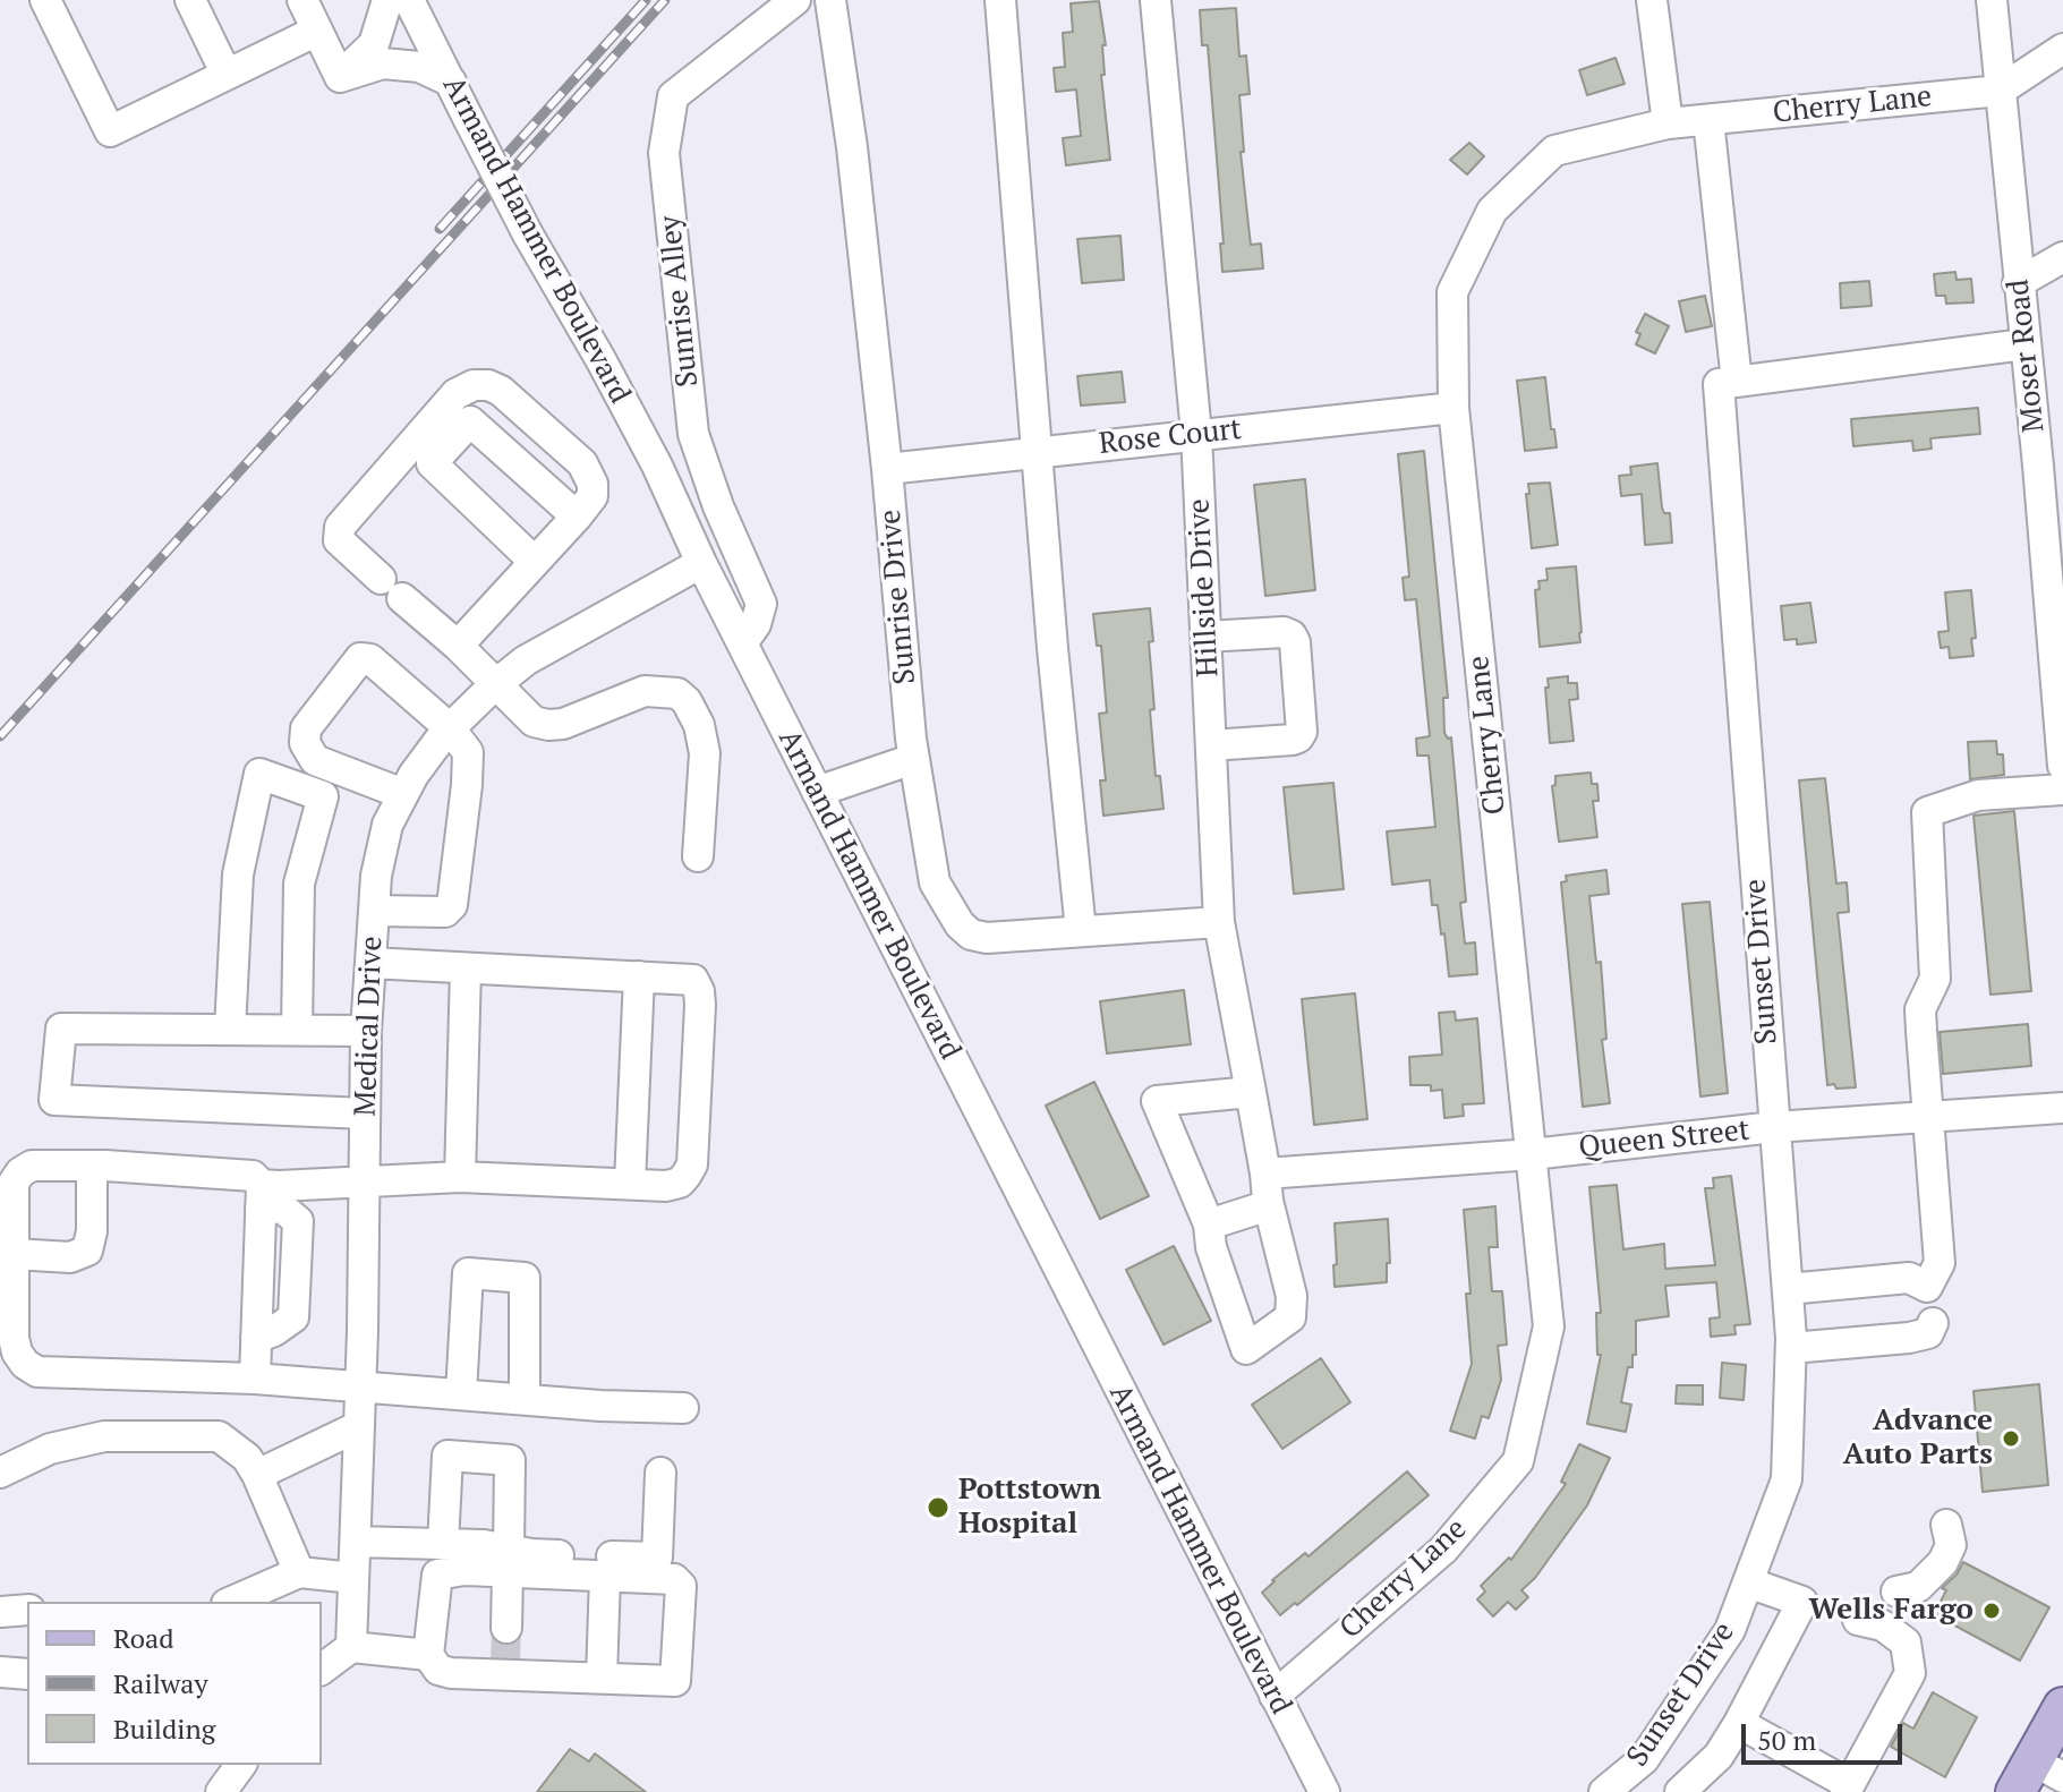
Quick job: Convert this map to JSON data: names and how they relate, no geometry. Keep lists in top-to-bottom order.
{
  "streets": {
    "street": [
      "Cherry Lane",
      "Armand Hammer Boulevard",
      "Sunrise Alley",
      "Moser Road",
      "Rose Court",
      "Hillside Drive",
      "Sunrise Drive",
      "Sunset Drive",
      "Medical Drive",
      "Queen Street"
    ]
  },
  "crossings": [
    ["Cherry Lane", "Armand Hammer Boulevard"],
    ["Cherry Lane", "Moser Road"],
    ["Cherry Lane", "Rose Court"],
    ["Cherry Lane", "Queen Street"],
    ["Armand Hammer Boulevard", "Sunrise Alley"],
    ["Armand Hammer Boulevard", "Medical Drive"],
    ["Rose Court", "Hillside Drive"],
    ["Rose Court", "Sunrise Drive"],
    ["Hillside Drive", "Sunrise Drive"],
    ["Hillside Drive", "Queen Street"],
    ["Sunset Drive", "Queen Street"]
  ],
  "places": ["Advance Auto Parts", "Pottstown Hospital", "Wells Fargo"],
  "legend": ["Road", "Railway", "Building"],
  "scale_bar": "50 m"
}
